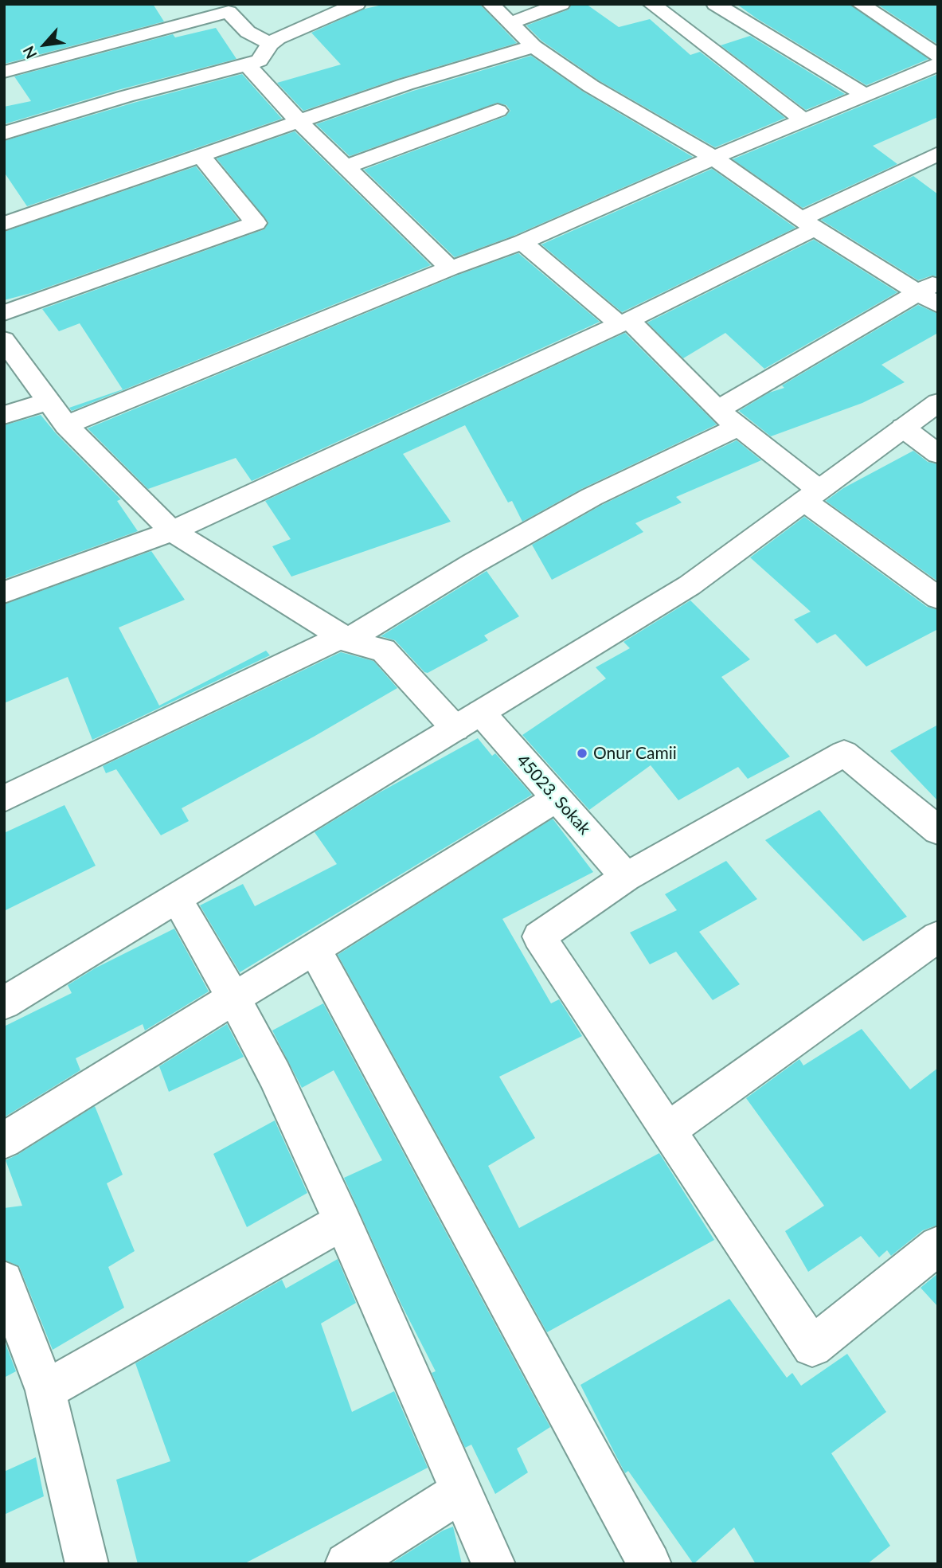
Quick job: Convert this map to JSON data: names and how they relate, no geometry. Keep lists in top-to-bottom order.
{
  "streets": {
    "street": ["45023. Sokak"]
  },
  "places": ["Onur Camii"],
  "north": "bottom left"
}
